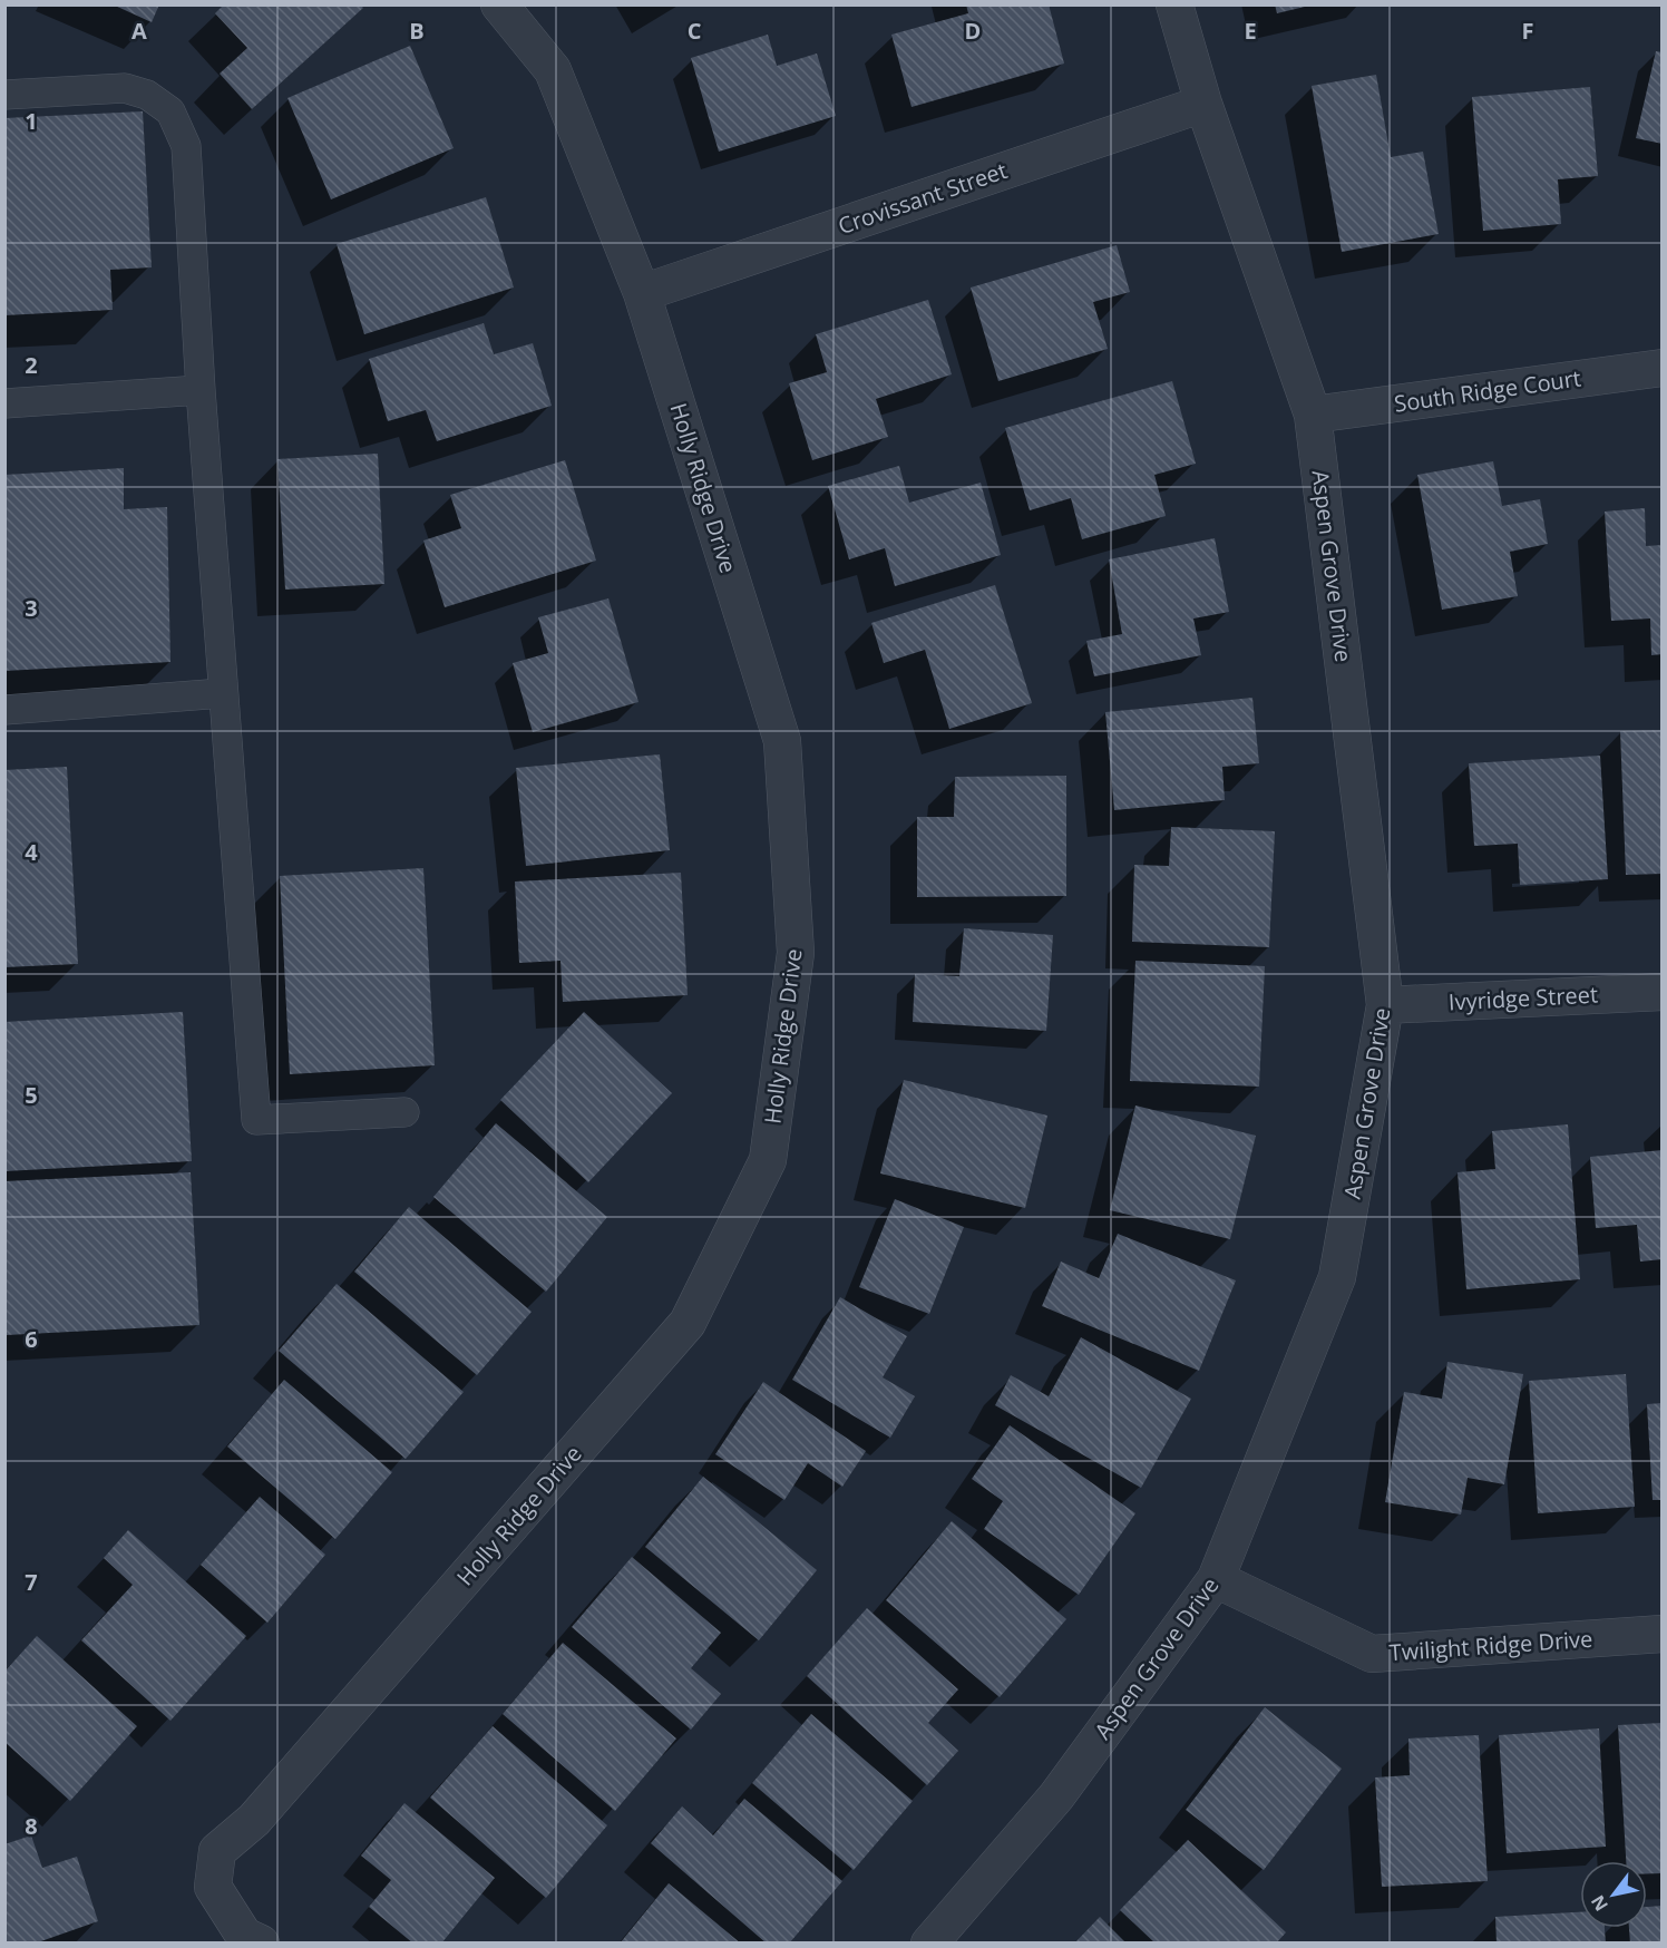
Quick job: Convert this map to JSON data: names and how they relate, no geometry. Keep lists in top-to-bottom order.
{
  "streets": {
    "street": [
      "Crovissant Street",
      "South Ridge Court",
      "Holly Ridge Drive",
      "Aspen Grove Drive",
      "Ivyridge Street",
      "Twilight Ridge Drive"
    ]
  },
  "crossings": [
    ["Crovissant Street", "Holly Ridge Drive"],
    ["Crovissant Street", "Aspen Grove Drive"],
    ["South Ridge Court", "Aspen Grove Drive"],
    ["Aspen Grove Drive", "Ivyridge Street"],
    ["Aspen Grove Drive", "Twilight Ridge Drive"]
  ],
  "north": "bottom left",
  "grid": {
    "columns": [
      "A",
      "B",
      "C",
      "D",
      "E",
      "F"
    ],
    "rows": [
      "1",
      "2",
      "3",
      "4",
      "5",
      "6",
      "7",
      "8"
    ]
  }
}
